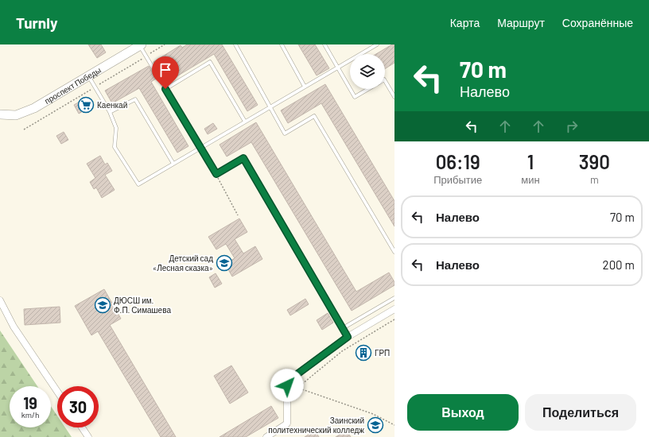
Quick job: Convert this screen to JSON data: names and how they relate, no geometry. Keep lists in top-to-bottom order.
{
  "streets": {
    "main road": ["проспект Победы"]
  },
  "places": {
    "supermarket": ["Каенкай"],
    "school or university": ["Детский сад «Лесная сказка»", "ДЮСШ им. Ф.П. Симашева", "Заинский политехнический колледж"],
    "building": ["ГРП"]
  },
  "page": {
    "header": "Turnly",
    "nav": ["Карта", "Маршрут", "Сохранённые"],
    "turn": ["70 m", "Налево"],
    "eta": [
      "06:19",
      "Прибытие",
      "1",
      "мин",
      "390",
      "m"
    ],
    "list": [
      {
        "name": "Налево",
        "value": "70 m"
      },
      {
        "name": "Налево",
        "value": "200 m"
      }
    ],
    "speed": "19 km/h",
    "limit": "30",
    "buttons": ["Выход", "Поделиться"]
  }
}
